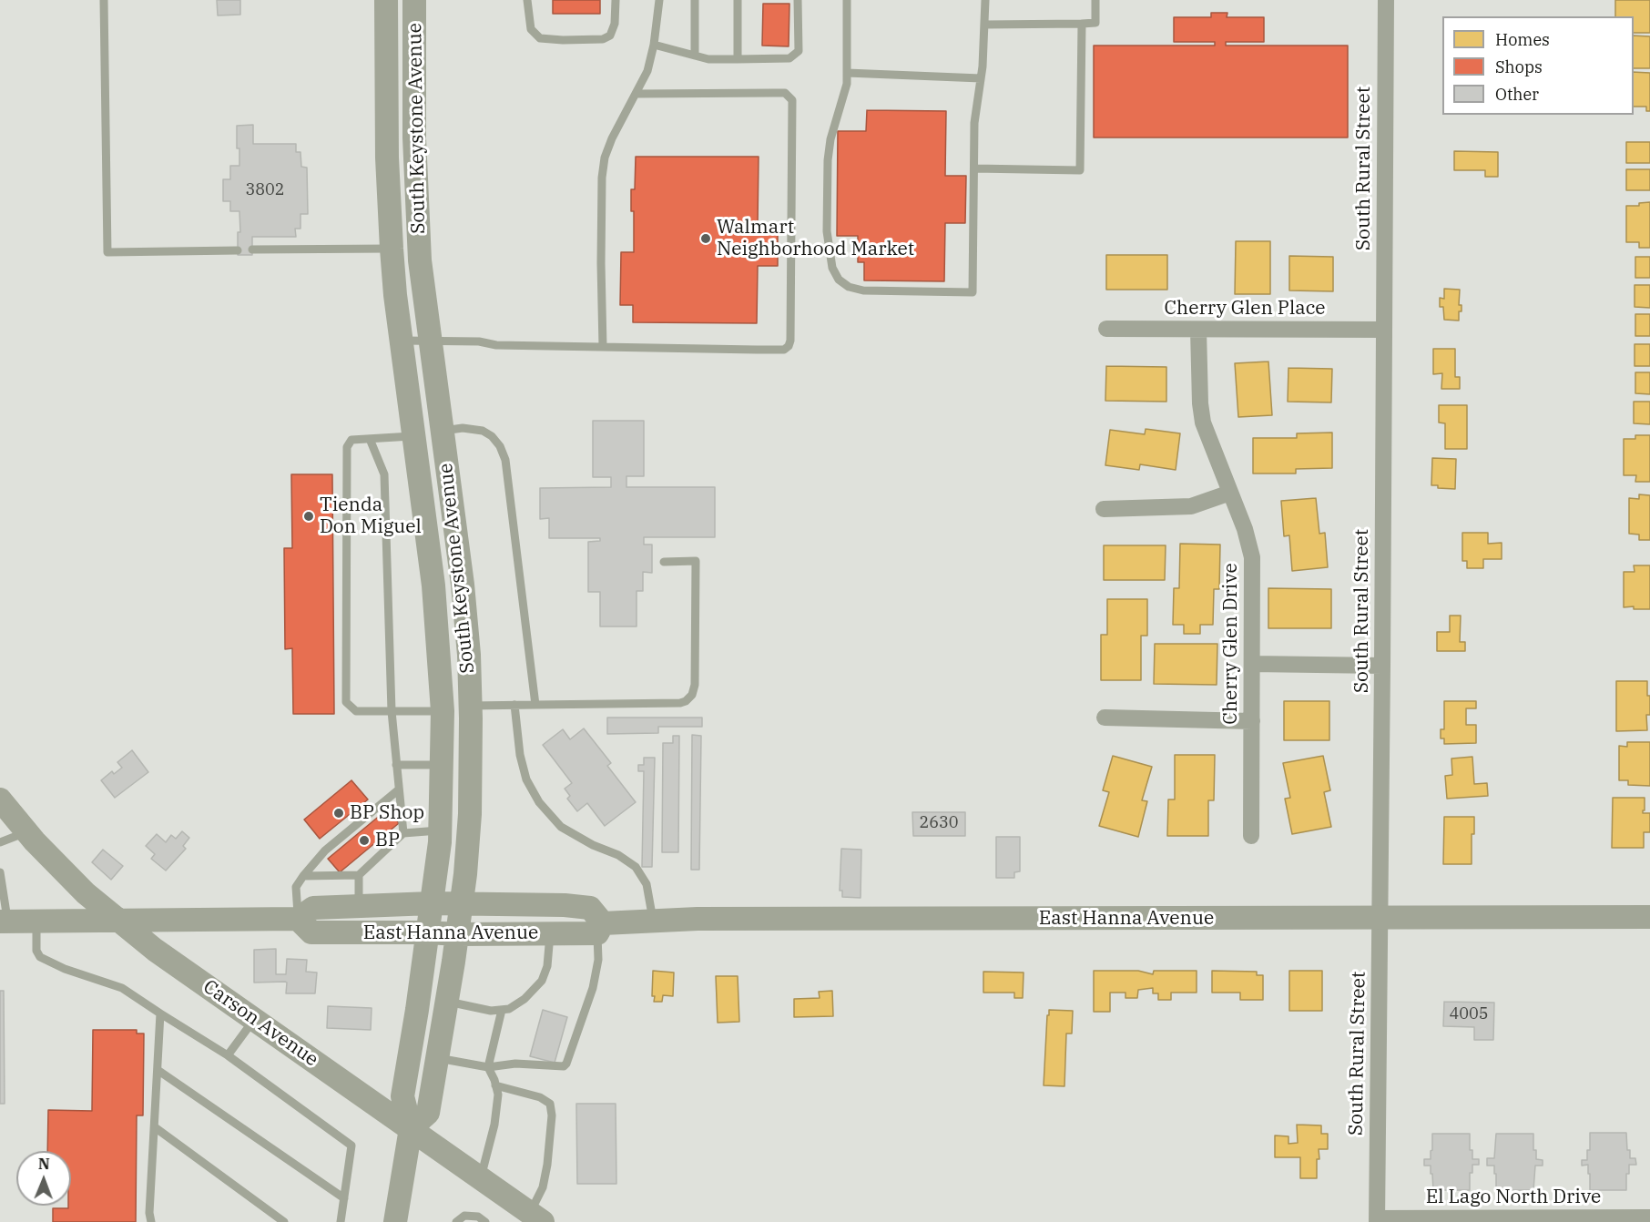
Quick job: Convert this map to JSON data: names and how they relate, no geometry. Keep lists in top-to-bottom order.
{
  "streets": {
    "main road": ["South Keystone Avenue", "East Hanna Avenue", "Carson Avenue"],
    "street": [
      "South Rural Street",
      "Cherry Glen Place",
      "Cherry Glen Drive",
      "El Lago North Drive"
    ]
  },
  "crossings": [
    ["South Keystone Avenue", "East Hanna Avenue"],
    ["South Keystone Avenue", "Carson Avenue"],
    ["South Rural Street", "Cherry Glen Place"],
    ["South Rural Street", "East Hanna Avenue"],
    ["South Rural Street", "El Lago North Drive"],
    ["Cherry Glen Place", "Cherry Glen Drive"],
    ["East Hanna Avenue", "Carson Avenue"]
  ],
  "places": [
    "Walmart Neighborhood Market",
    "Tienda Don Miguel",
    "BP Shop",
    "BP"
  ],
  "house_numbers": ["3802", "2630", "4005"],
  "legend": ["Homes", "Shops", "Other"],
  "north": "top"
}
